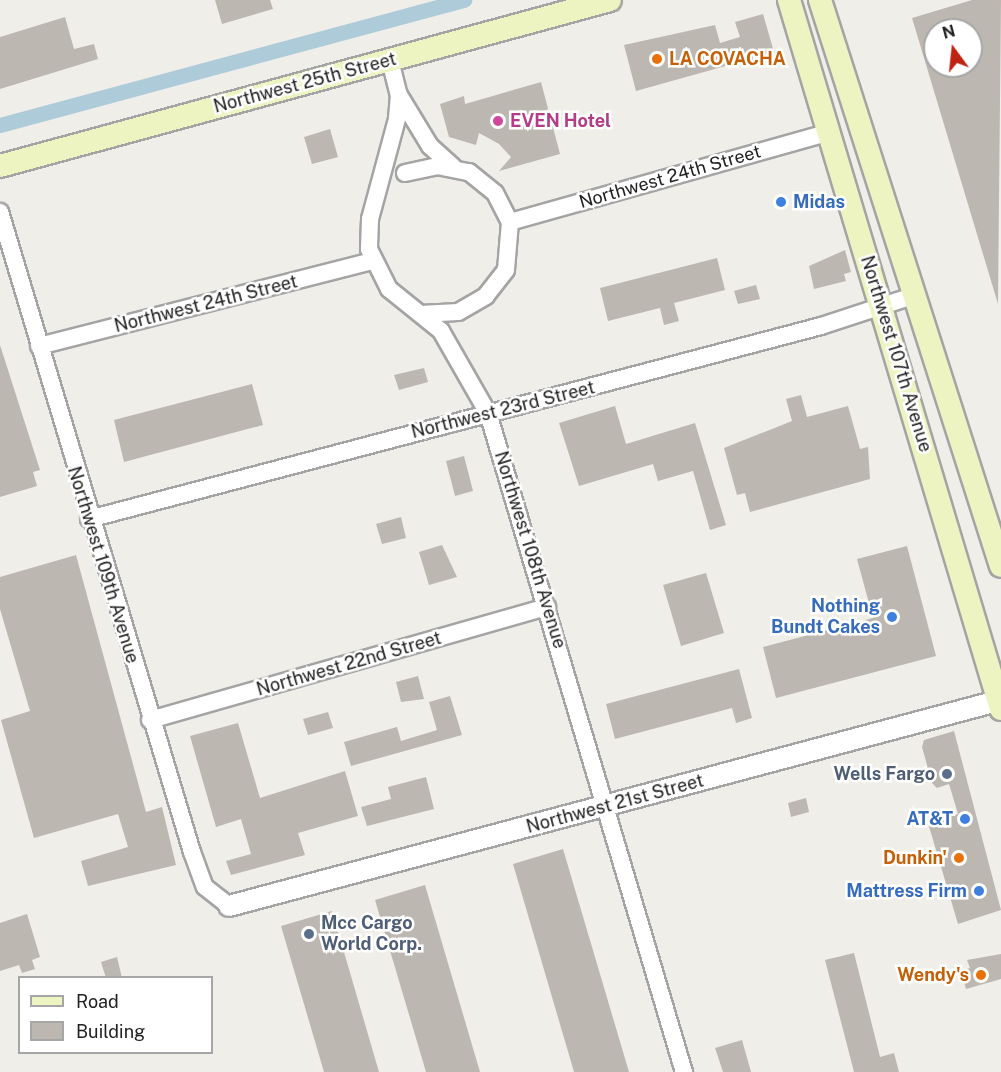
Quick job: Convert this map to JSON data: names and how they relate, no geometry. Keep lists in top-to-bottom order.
{
  "streets": {
    "main road": ["Northwest 25th Street", "Northwest 107th Avenue"],
    "street": [
      "Northwest 24th Street",
      "Northwest 23rd Street",
      "Northwest 108th Avenue",
      "Northwest 109th Avenue",
      "Northwest 22nd Street",
      "Northwest 21st Street"
    ]
  },
  "crossings": [
    ["Northwest 25th Street", "Northwest 108th Avenue"],
    ["Northwest 24th Street", "Northwest 107th Avenue"],
    ["Northwest 24th Street", "Northwest 108th Avenue"],
    ["Northwest 24th Street", "Northwest 109th Avenue"],
    ["Northwest 107th Avenue", "Northwest 23rd Street"],
    ["Northwest 107th Avenue", "Northwest 21st Street"],
    ["Northwest 23rd Street", "Northwest 108th Avenue"],
    ["Northwest 23rd Street", "Northwest 109th Avenue"],
    ["Northwest 108th Avenue", "Northwest 22nd Street"],
    ["Northwest 108th Avenue", "Northwest 21st Street"],
    ["Northwest 109th Avenue", "Northwest 22nd Street"],
    ["Northwest 109th Avenue", "Northwest 21st Street"]
  ],
  "places": [
    "LA COVACHA",
    "EVEN Hotel",
    "Midas",
    "Nothing Bundt Cakes",
    "Wells Fargo",
    "AT&T",
    "Dunkin'",
    "Mattress Firm",
    "Mcc Cargo World Corp.",
    "Wendy's"
  ],
  "legend": ["Road", "Building"],
  "north": "top"
}
